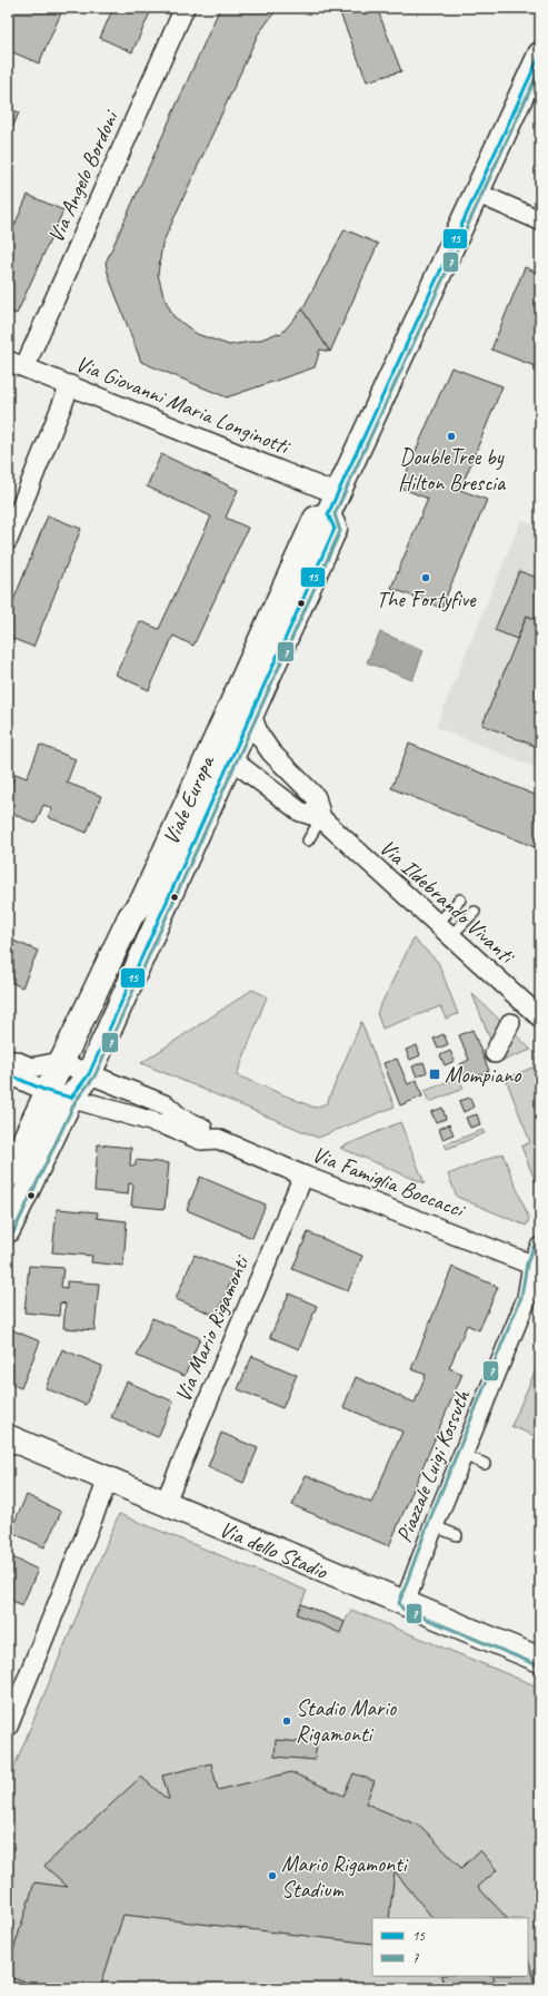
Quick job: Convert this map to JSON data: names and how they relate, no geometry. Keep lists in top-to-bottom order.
{
  "streets": {
    "street": [
      "Via Angelo Bordoni",
      "Via Giovanni Maria Longinotti",
      "Viale Europa",
      "Via Ildebrando Vivanti",
      "Via Famiglia Boccacci",
      "Via Mario Rigamonti",
      "Piazzale Luigi Kossuth",
      "Via dello Stadio"
    ]
  },
  "crossings": [
    ["Via Angelo Bordoni", "Via Giovanni Maria Longinotti"],
    ["Via Giovanni Maria Longinotti", "Viale Europa"],
    ["Viale Europa", "Via Ildebrando Vivanti"],
    ["Viale Europa", "Via Famiglia Boccacci"],
    ["Via Famiglia Boccacci", "Via Mario Rigamonti"],
    ["Via Famiglia Boccacci", "Piazzale Luigi Kossuth"],
    ["Via Mario Rigamonti", "Via dello Stadio"],
    ["Piazzale Luigi Kossuth", "Via dello Stadio"]
  ],
  "places": {
    "other": [
      "DoubleTree by Hilton Brescia",
      "The Fortyfive",
      "Stadio Mario Rigamonti",
      "Mario Rigamonti Stadium"
    ],
    "transit": ["Mompiano"]
  },
  "lines": ["transit line 15", "transit line 7"],
  "legend": ["15", "7"]
}
